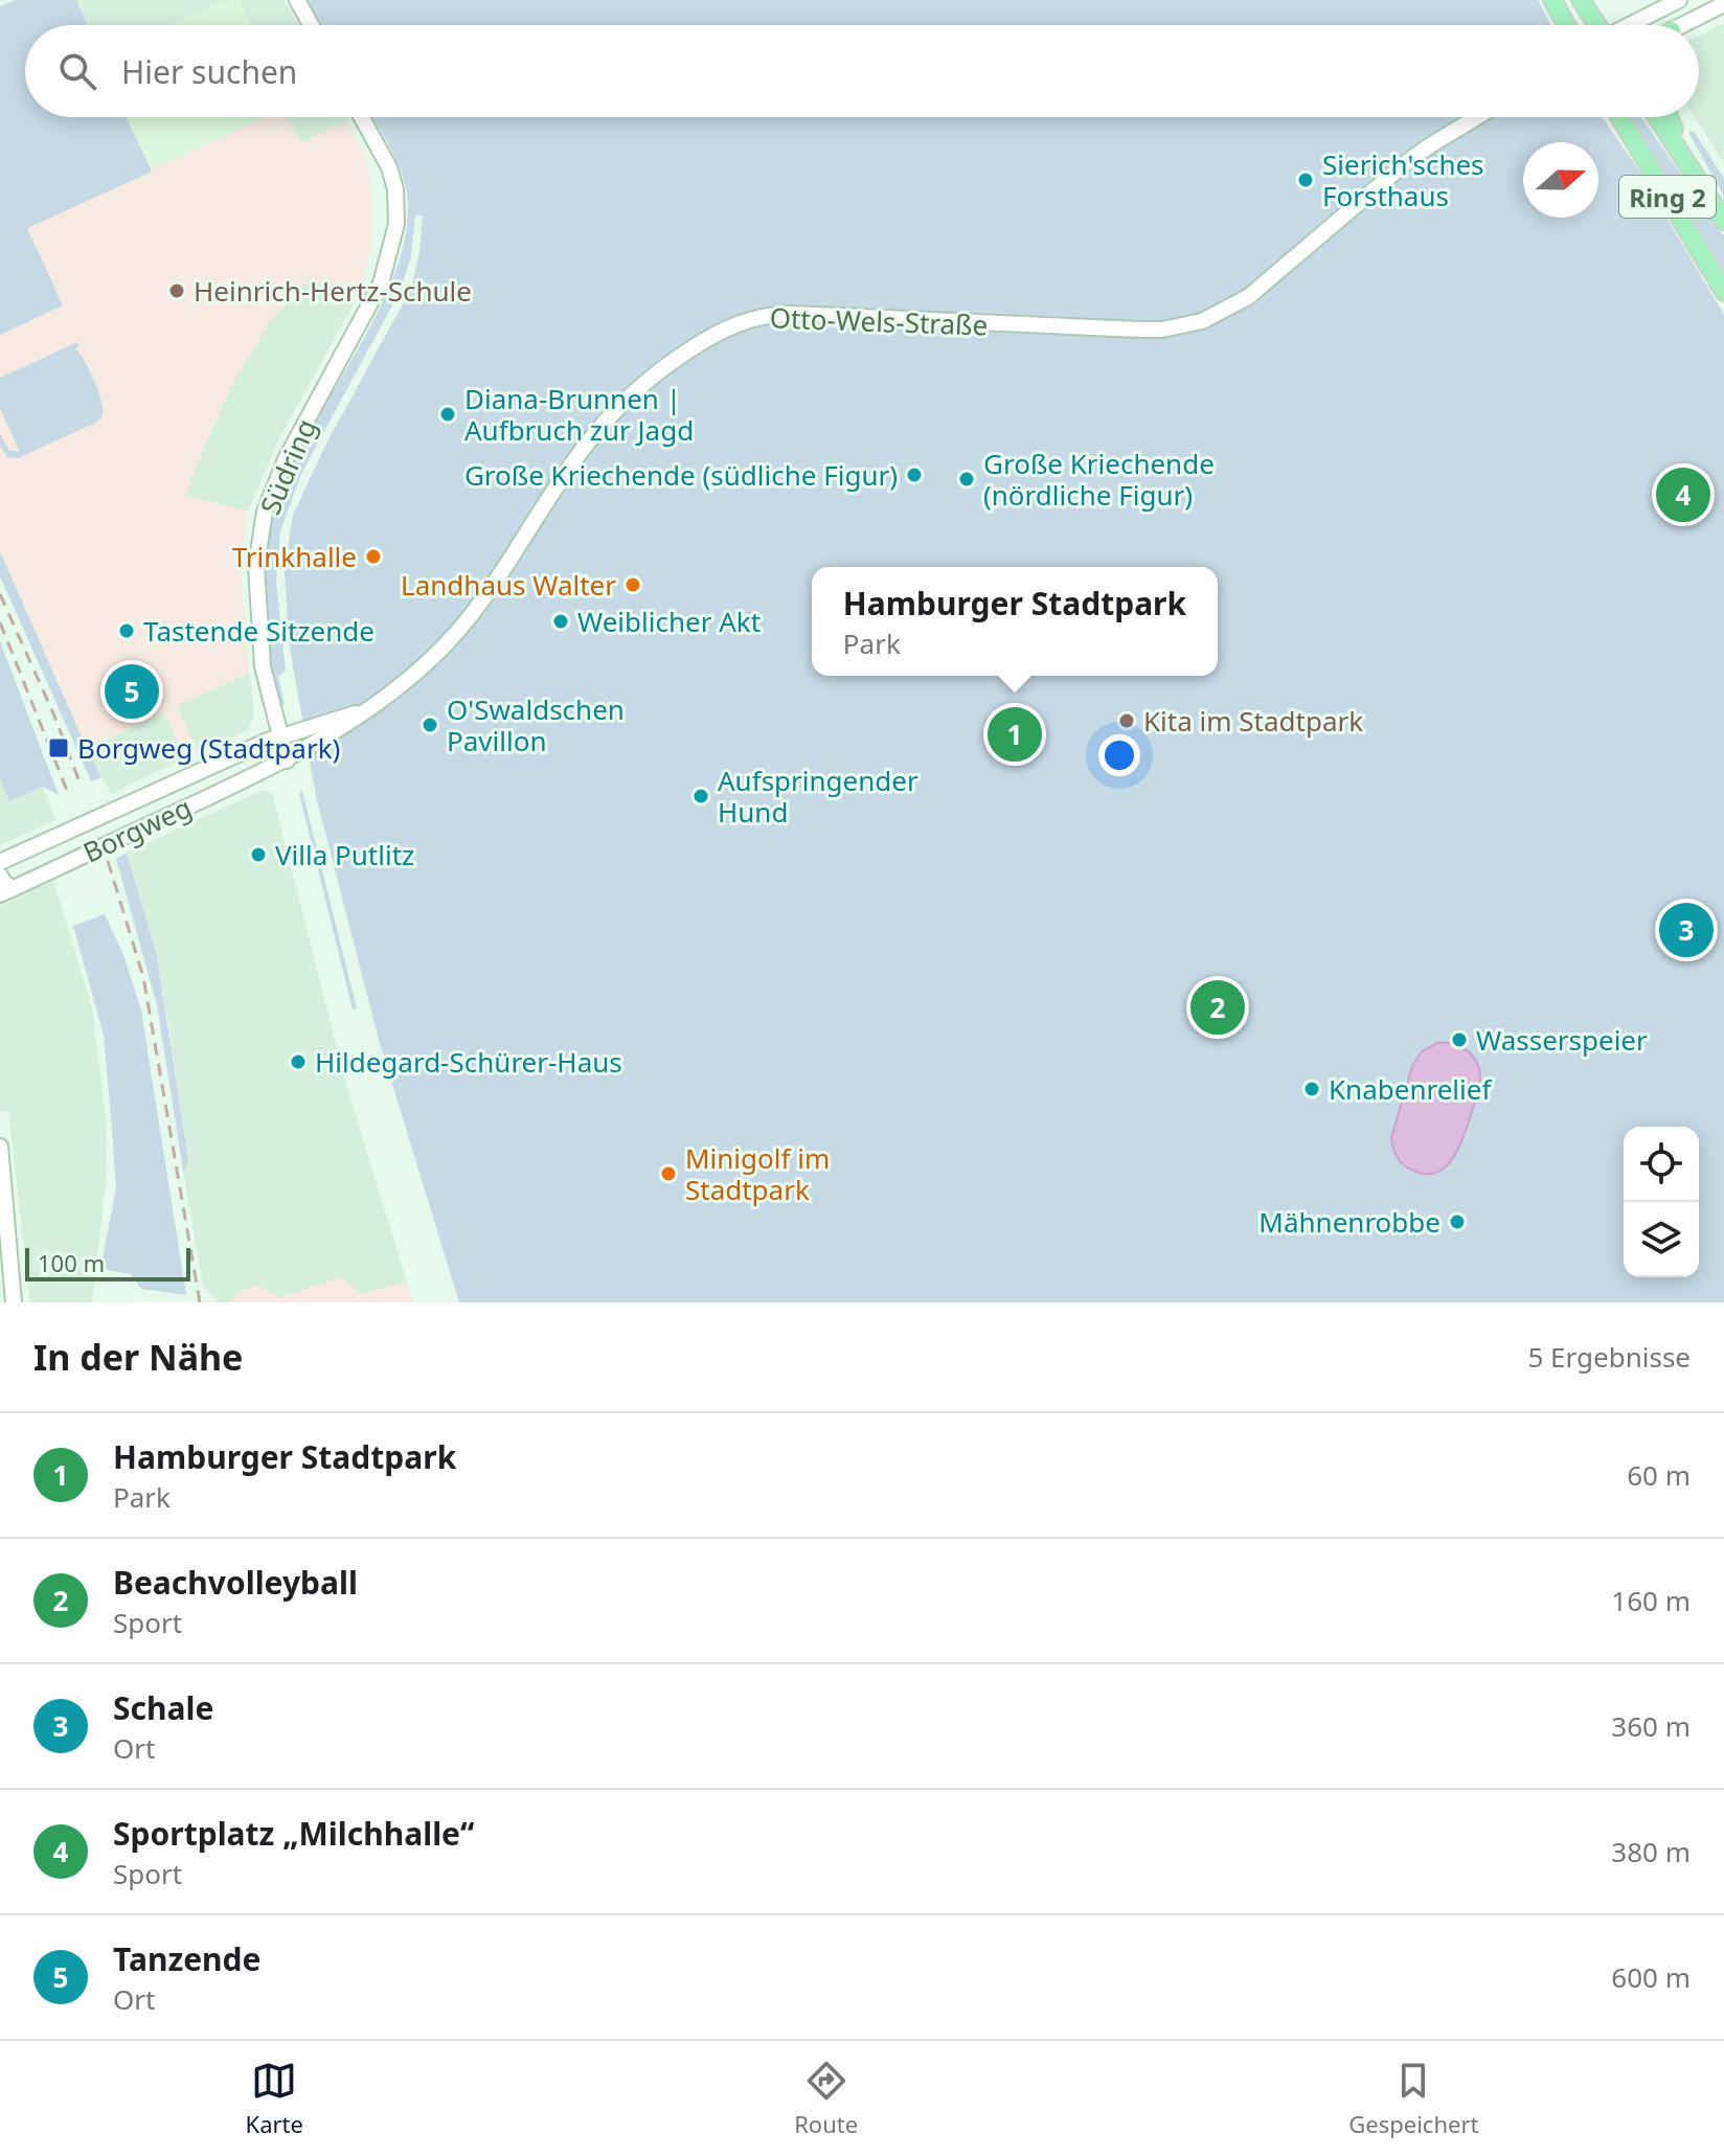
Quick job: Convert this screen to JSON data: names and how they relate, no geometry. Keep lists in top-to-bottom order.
{
  "streets": {
    "main road": ["Ring 2"],
    "street": ["Otto-Wels-Straße", "Südring", "Borgweg"]
  },
  "crossings": [
    ["Otto-Wels-Straße", "Südring"],
    ["Otto-Wels-Straße", "Borgweg"],
    ["Südring", "Borgweg"]
  ],
  "places": {
    "other": [
      "Sierich'sches Forsthaus",
      "Heinrich-Hertz-Schule",
      "Diana-Brunnen | Aufbruch zur Jagd",
      "Große Kriechende (südliche Figur)",
      "Große Kriechende (nördliche Figur)",
      "Trinkhalle",
      "Landhaus Walter",
      "Weiblicher Akt",
      "Tastende Sitzende",
      "Kita im Stadtpark",
      "O'Swaldschen Pavillon",
      "Aufspringender Hund",
      "Villa Putlitz",
      "Wasserspeier",
      "Hildegard-Schürer-Haus",
      "Knabenrelief",
      "Minigolf im Stadtpark",
      "Mähnenrobbe"
    ],
    "transit": ["Borgweg (Stadtpark)"]
  },
  "scale_bar": "100 m",
  "north": "right",
  "page": {
    "search": "Hier suchen",
    "pins": [
      "4",
      "5",
      "1",
      "3",
      "2"
    ],
    "popup": ["Hamburger Stadtpark", "Park"],
    "scale": "100 m",
    "heading": ["In der Nähe", "5 Ergebnisse"],
    "list": [
      {
        "mark": "1",
        "name": "Hamburger Stadtpark",
        "note": "Park",
        "value": "60 m"
      },
      {
        "mark": "2",
        "name": "Beachvolleyball",
        "note": "Sport",
        "value": "160 m"
      },
      {
        "mark": "3",
        "name": "Schale",
        "note": "Ort",
        "value": "360 m"
      },
      {
        "mark": "4",
        "name": "Sportplatz „Milchhalle“",
        "note": "Sport",
        "value": "380 m"
      },
      {
        "mark": "5",
        "name": "Tanzende",
        "note": "Ort",
        "value": "600 m"
      }
    ],
    "nav": ["Karte", "Route", "Gespeichert"]
  }
}
